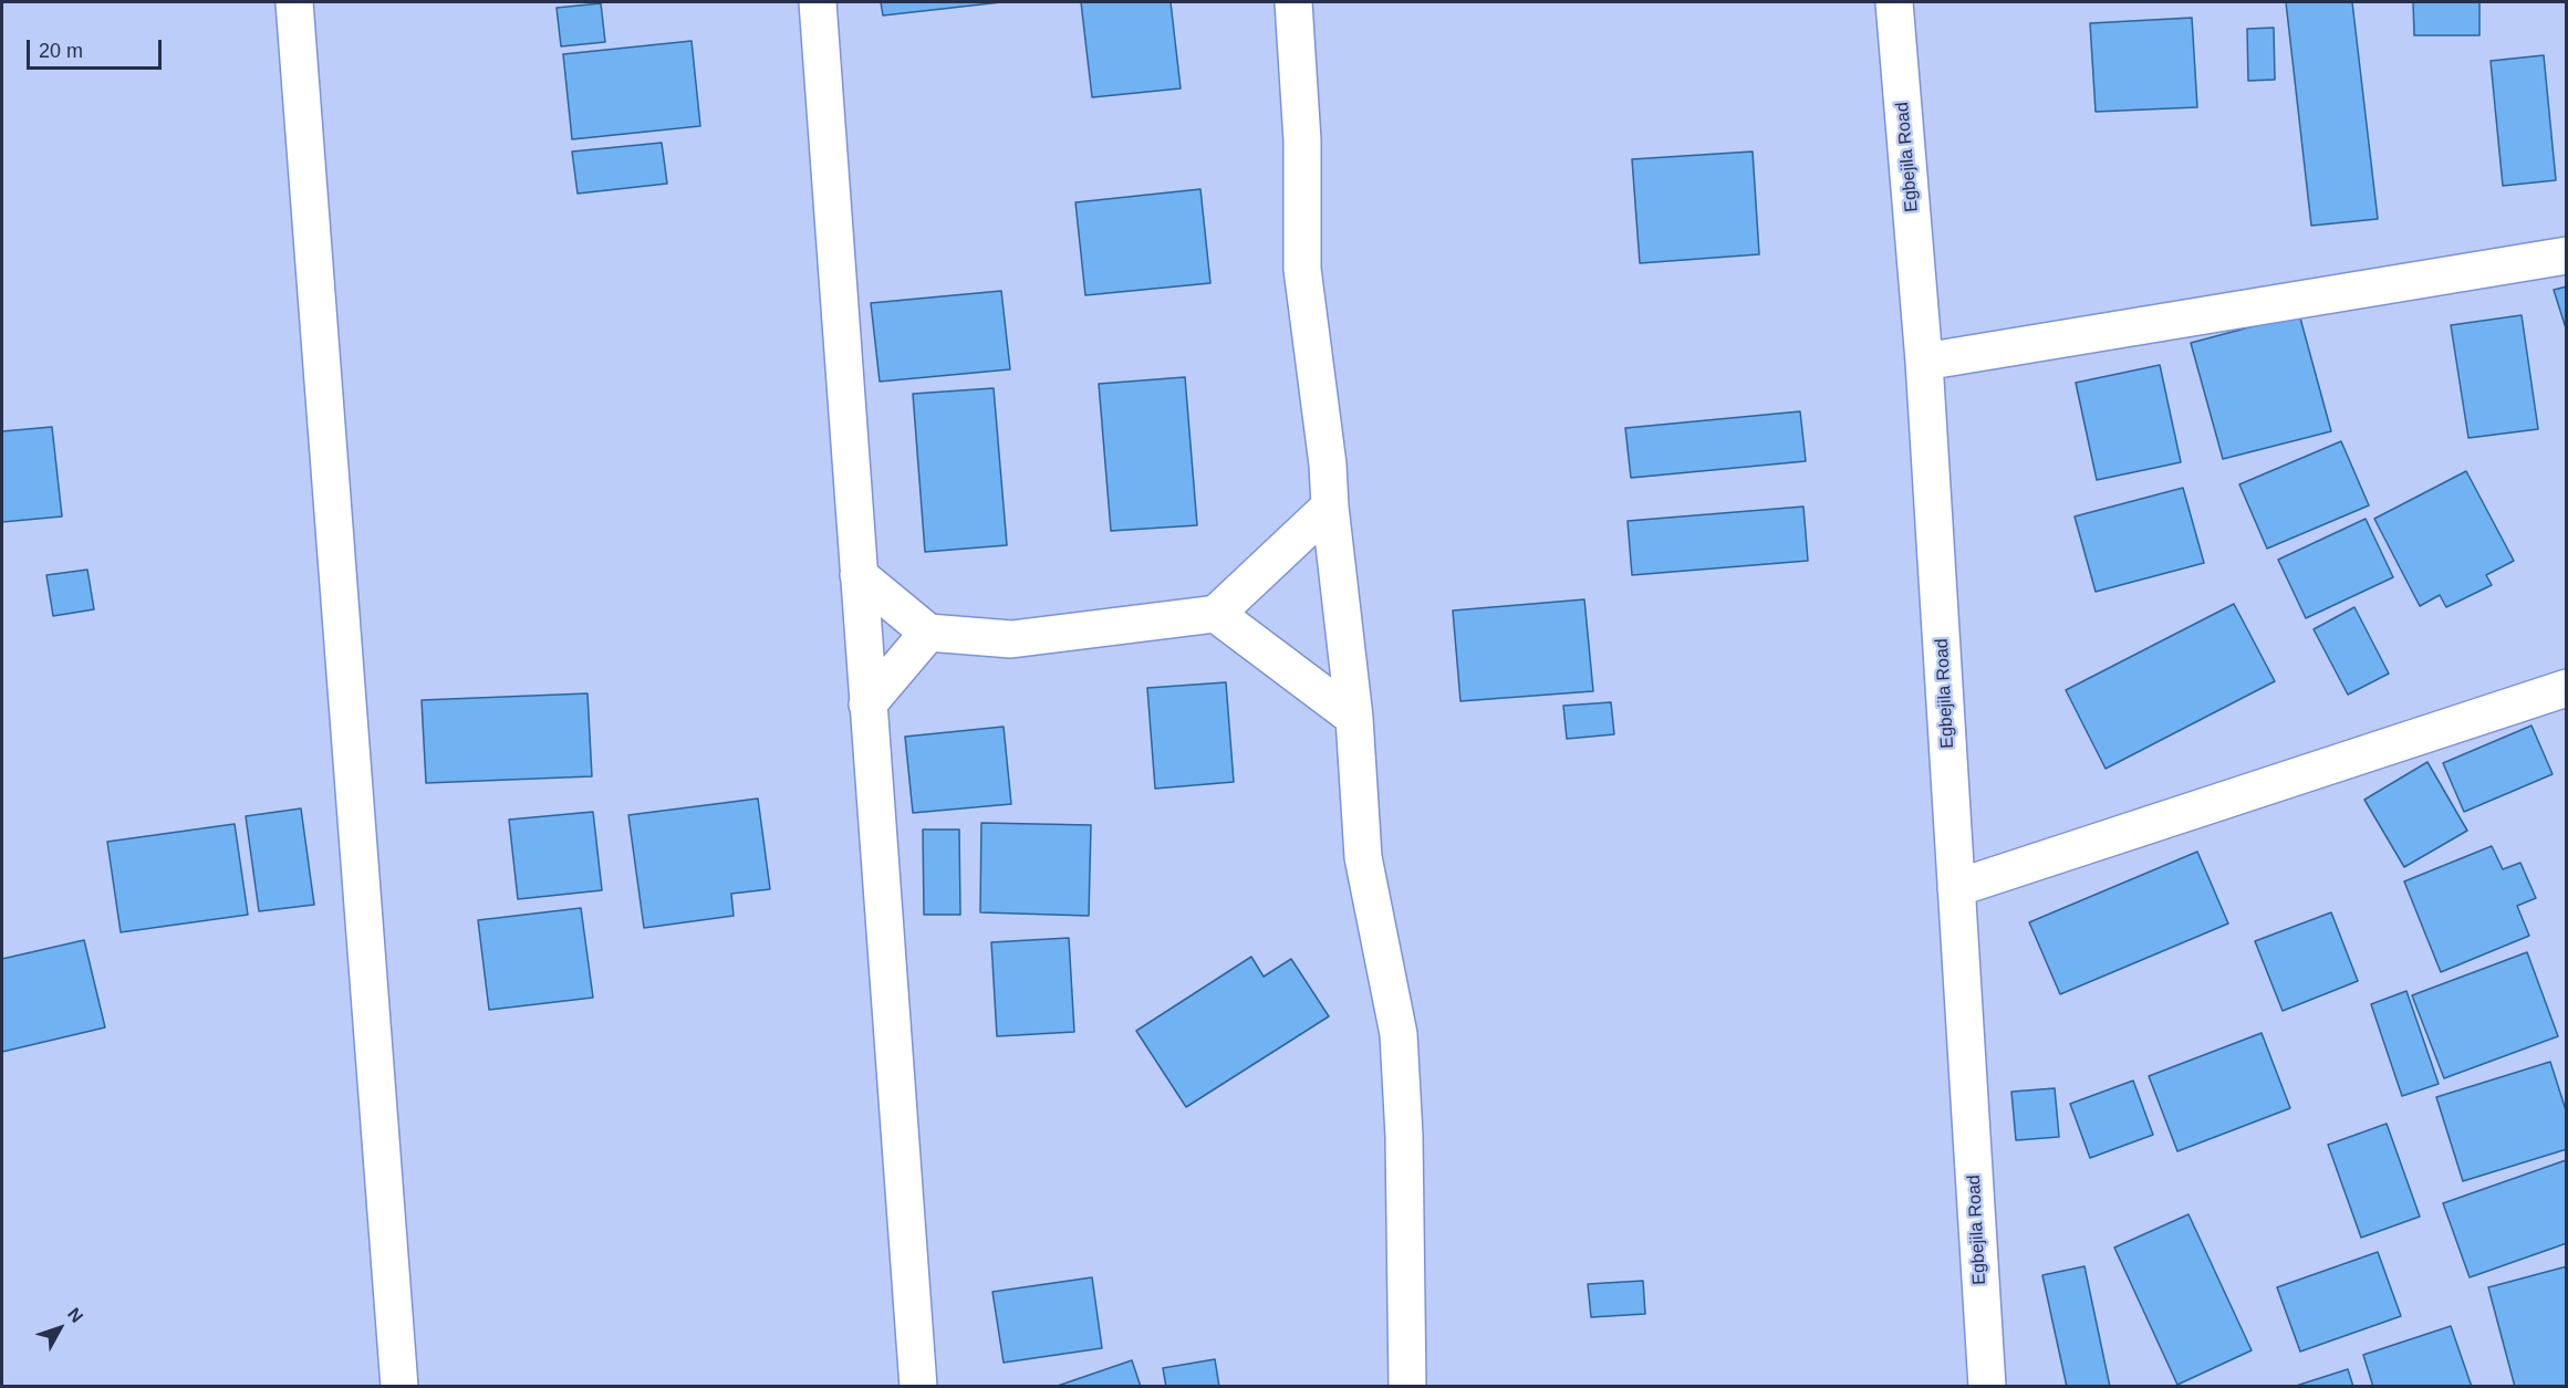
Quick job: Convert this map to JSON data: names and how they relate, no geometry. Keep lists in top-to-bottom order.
{
  "streets": {
    "street": ["Egbejila Road"]
  },
  "scale_bar": "20 m",
  "north": "top right"
}
